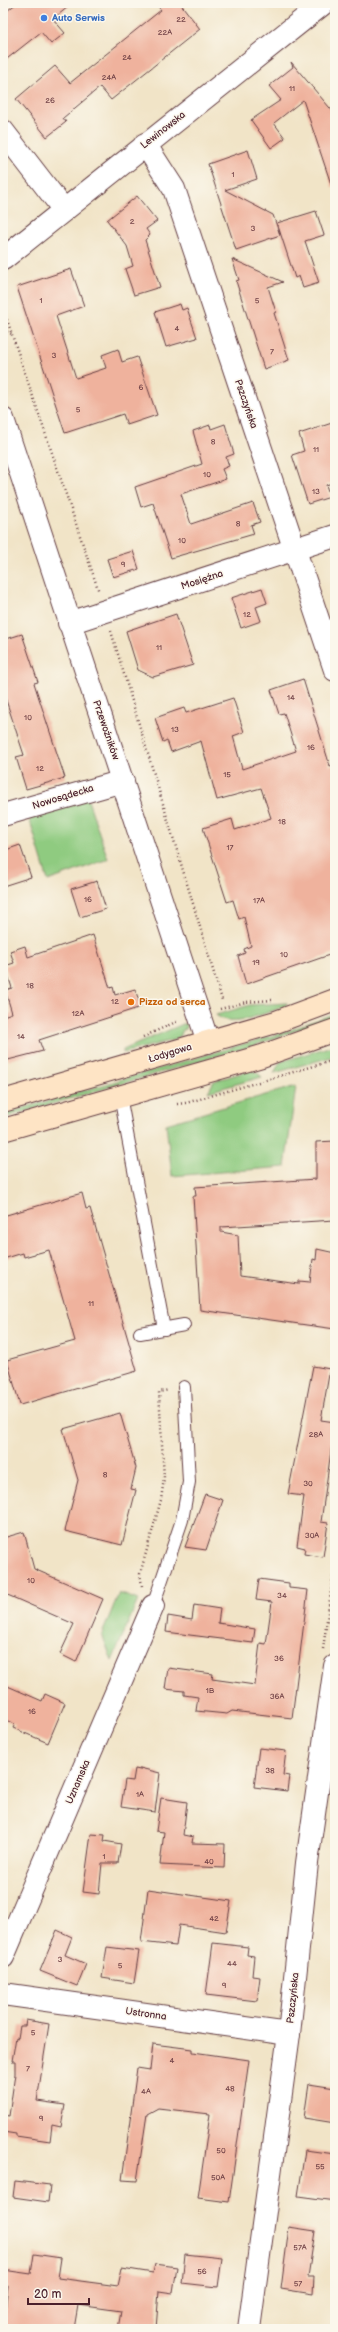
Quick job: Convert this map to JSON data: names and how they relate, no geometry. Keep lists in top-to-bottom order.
{
  "streets": {
    "main road": ["Łodygowa"],
    "street": [
      "Lewinowska",
      "Pszczyńska",
      "Mosiężna",
      "Przewoźników",
      "Nowosądecka",
      "Uznamska",
      "Ustronna"
    ]
  },
  "crossings": [
    ["Lewinowska", "Pszczyńska"],
    ["Pszczyńska", "Mosiężna"],
    ["Pszczyńska", "Ustronna"],
    ["Mosiężna", "Przewoźników"],
    ["Przewoźników", "Nowosądecka"],
    ["Przewoźników", "Łodygowa"]
  ],
  "places": ["Auto Serwis", "Pizza od serca"],
  "house_numbers": [
    "22",
    "22A",
    "24",
    "24A",
    "11",
    "26",
    "1",
    "2",
    "3",
    "1",
    "5",
    "4",
    "7",
    "3",
    "6",
    "5",
    "8",
    "11",
    "10",
    "13",
    "8",
    "10",
    "9",
    "12",
    "11",
    "14",
    "10",
    "13",
    "16",
    "12",
    "15",
    "18",
    "17",
    "16",
    "17A",
    "10",
    "19",
    "18",
    "12",
    "12A",
    "14",
    "11",
    "28A",
    "8",
    "30",
    "30A",
    "10",
    "34",
    "36",
    "1B",
    "36A",
    "16",
    "38",
    "1A",
    "1",
    "40",
    "42",
    "3",
    "44",
    "5",
    "9",
    "5",
    "4",
    "7",
    "48",
    "4A",
    "9",
    "50",
    "55",
    "50A",
    "57A",
    "56",
    "57"
  ],
  "scale_bar": "20 m"
}
